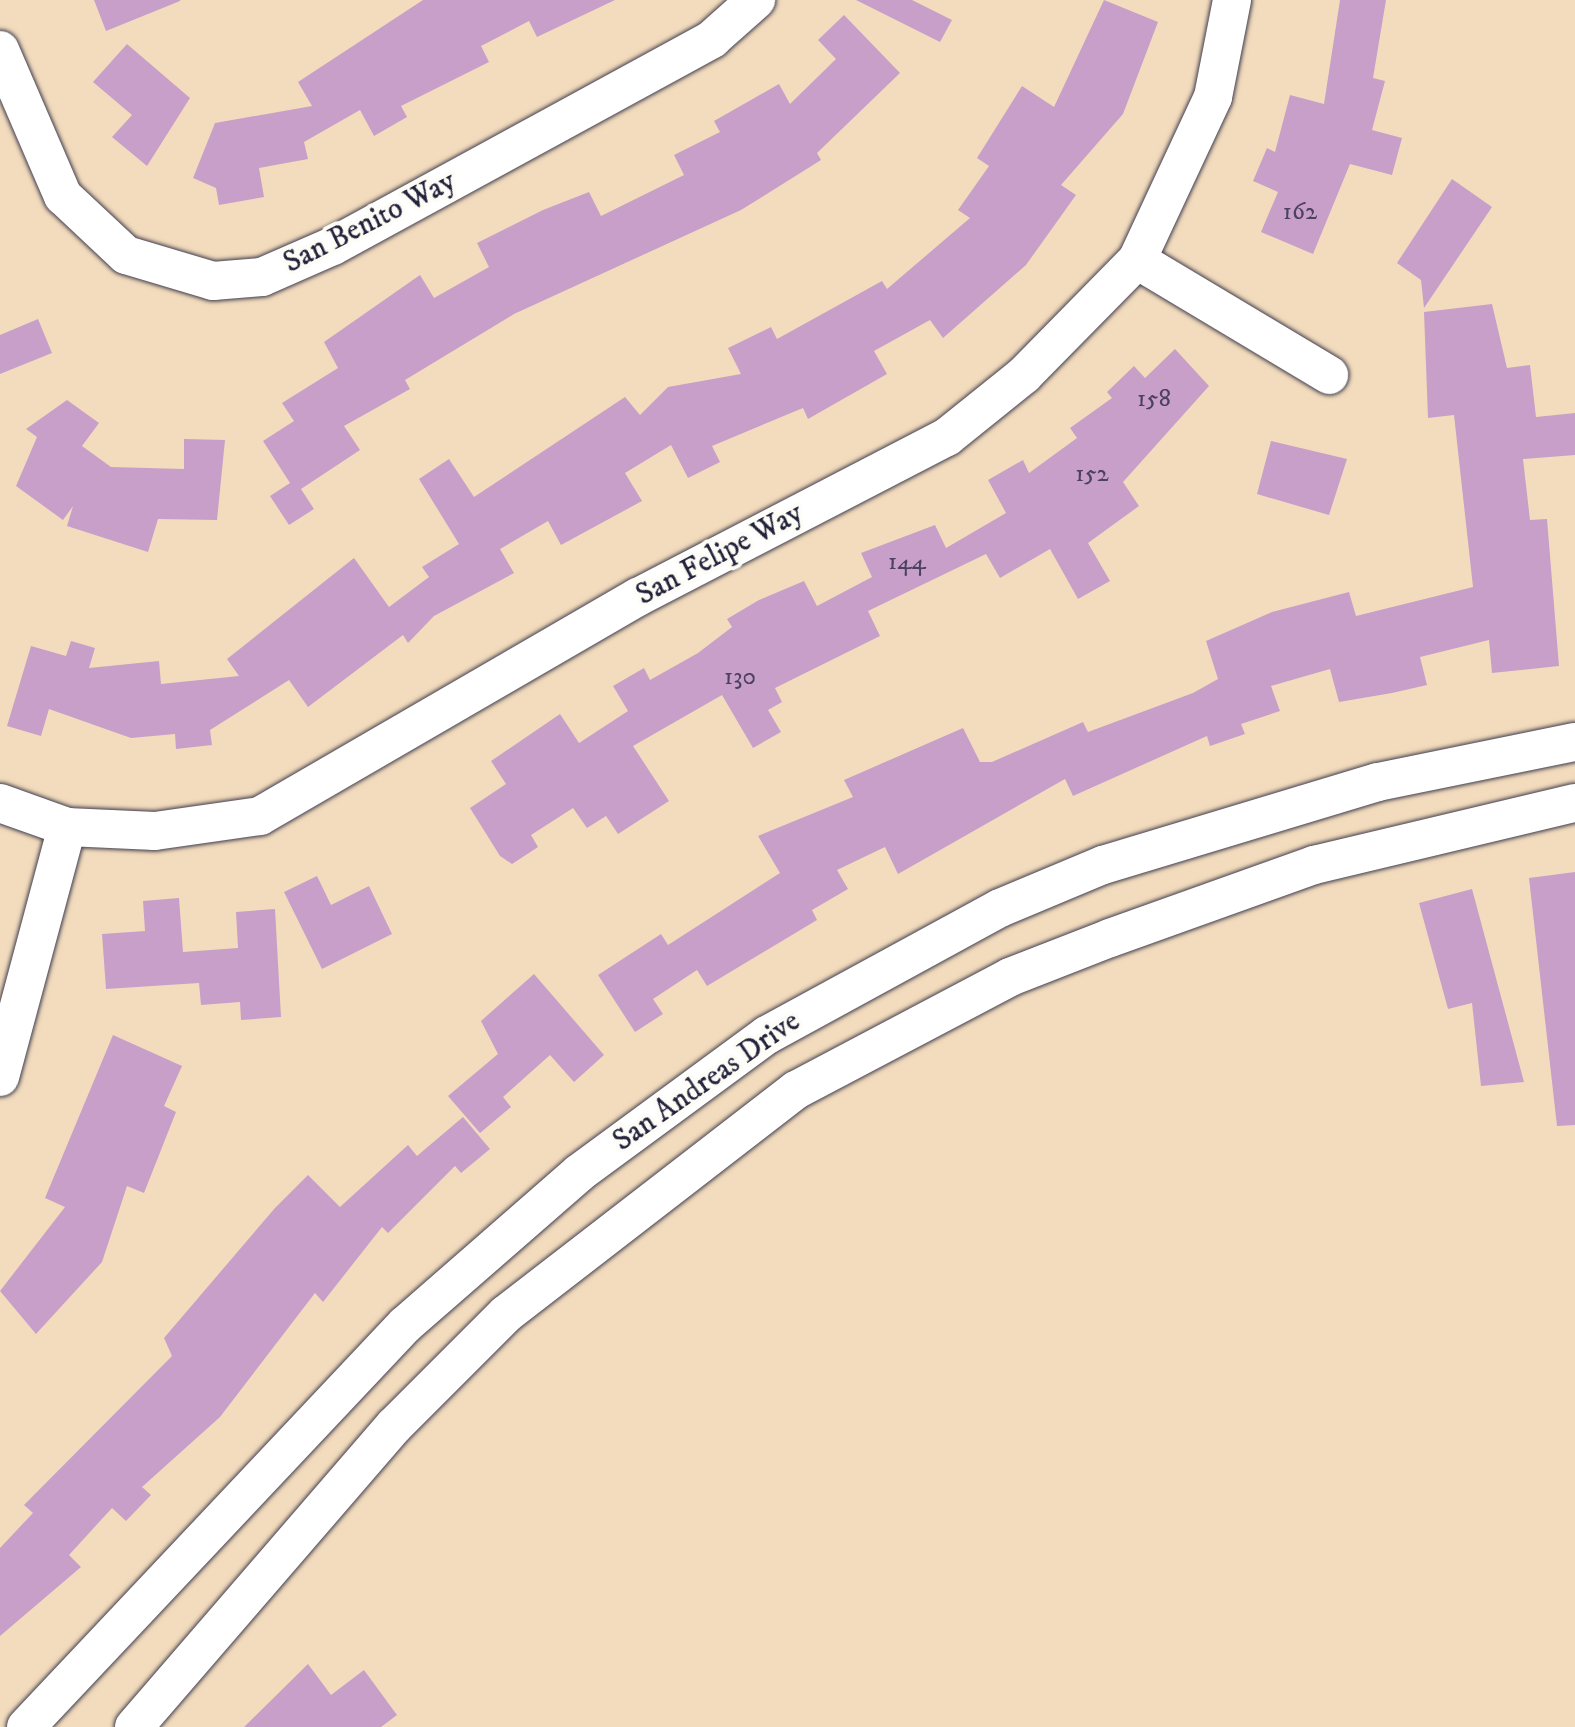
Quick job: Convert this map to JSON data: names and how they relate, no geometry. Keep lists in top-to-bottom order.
{
  "streets": {
    "street": ["San Benito Way", "San Felipe Way", "San Andreas Drive"]
  },
  "house_numbers": [
    "162",
    "158",
    "152",
    "144",
    "130"
  ]
}
